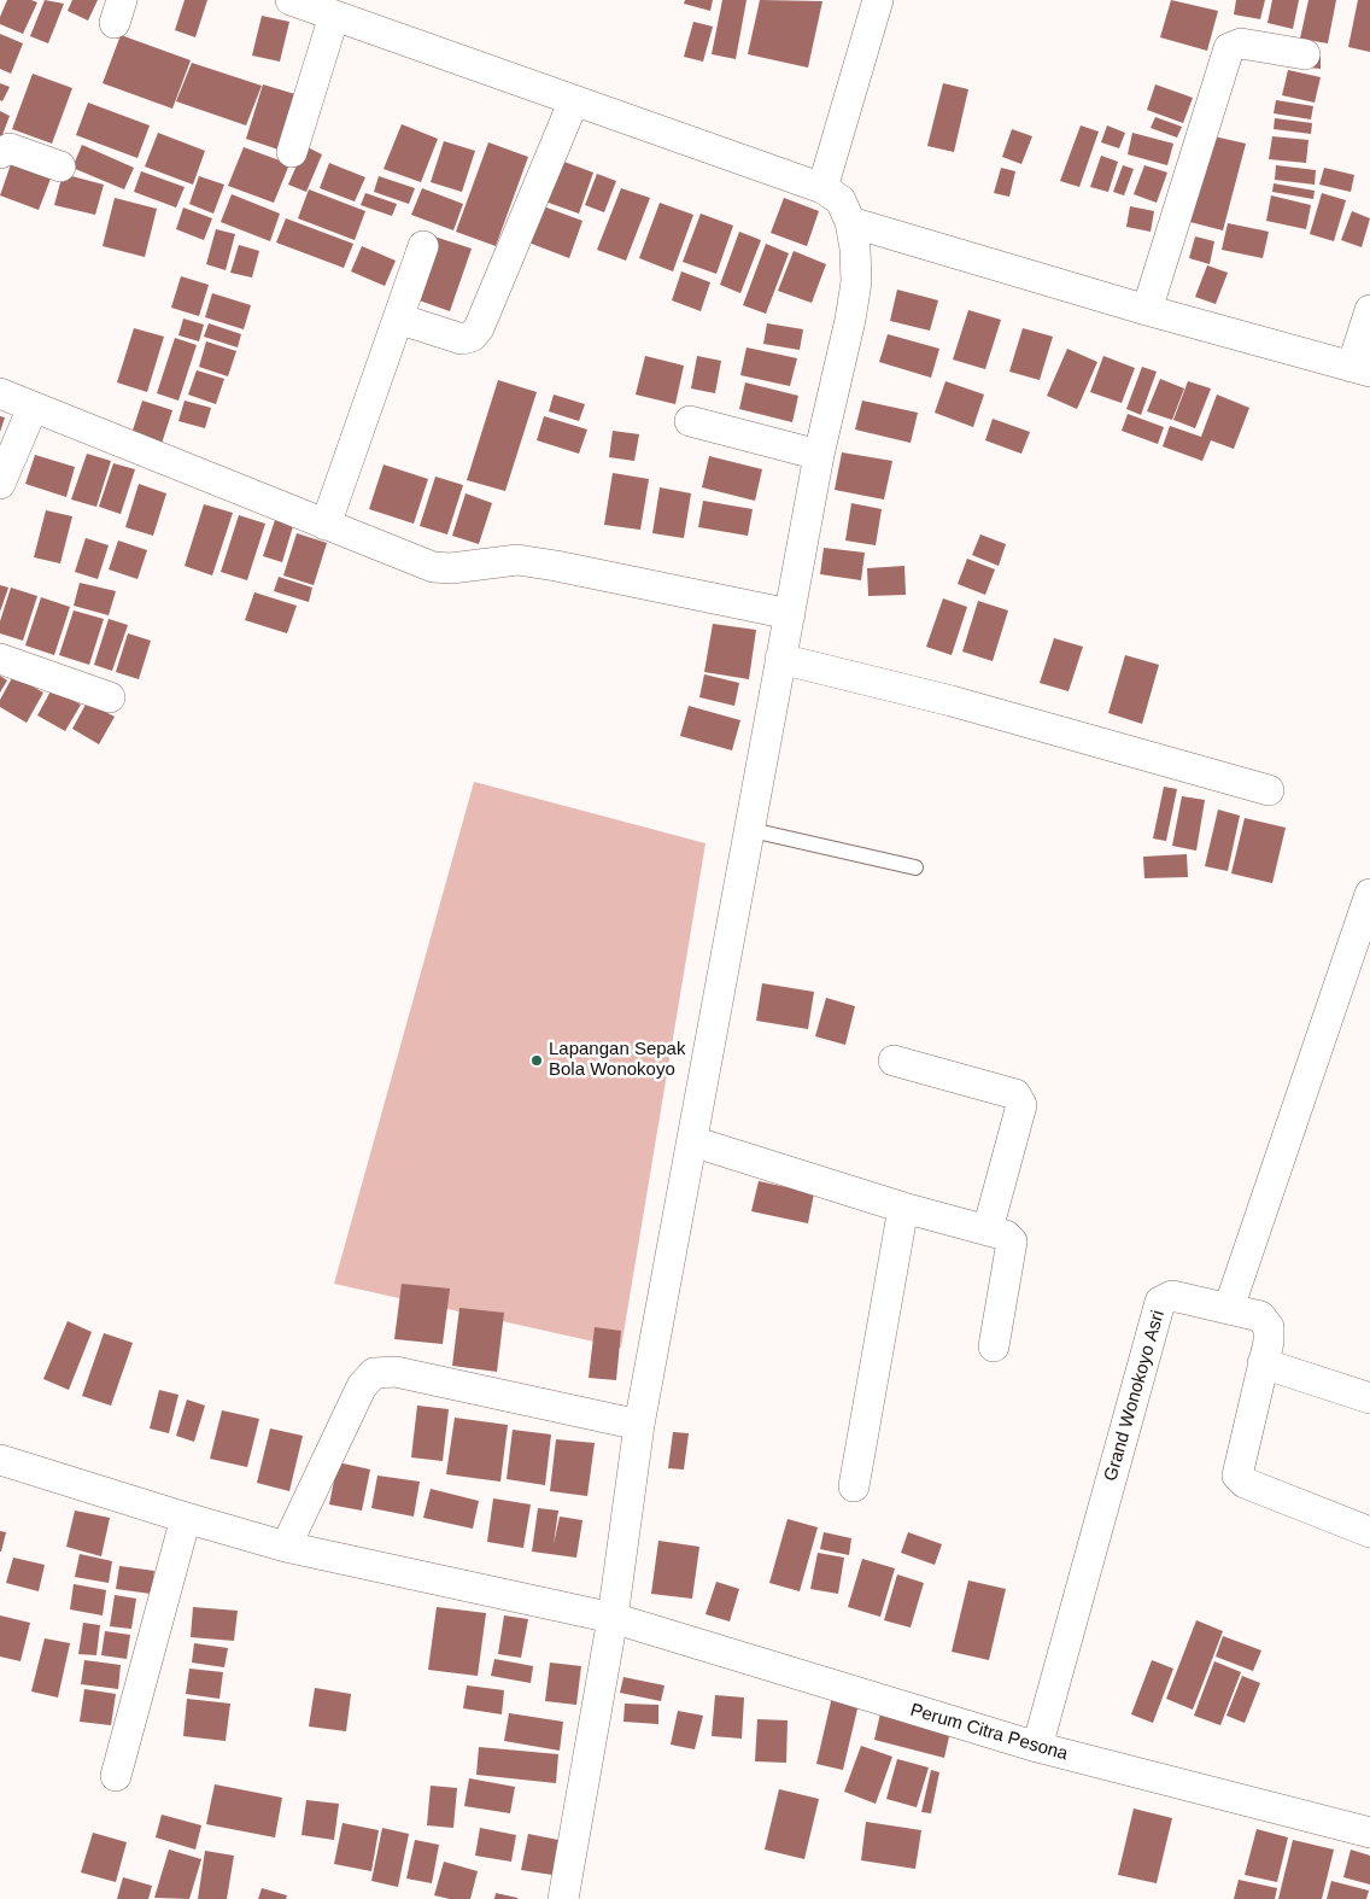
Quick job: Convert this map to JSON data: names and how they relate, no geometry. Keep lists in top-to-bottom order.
{
  "streets": {
    "street": ["Grand Wonokoyo Asri", "Perum Citra Pesona"]
  },
  "crossings": [
    ["Grand Wonokoyo Asri", "Perum Citra Pesona"]
  ],
  "places": ["Lapangan Sepak Bola Wonokoyo"]
}
